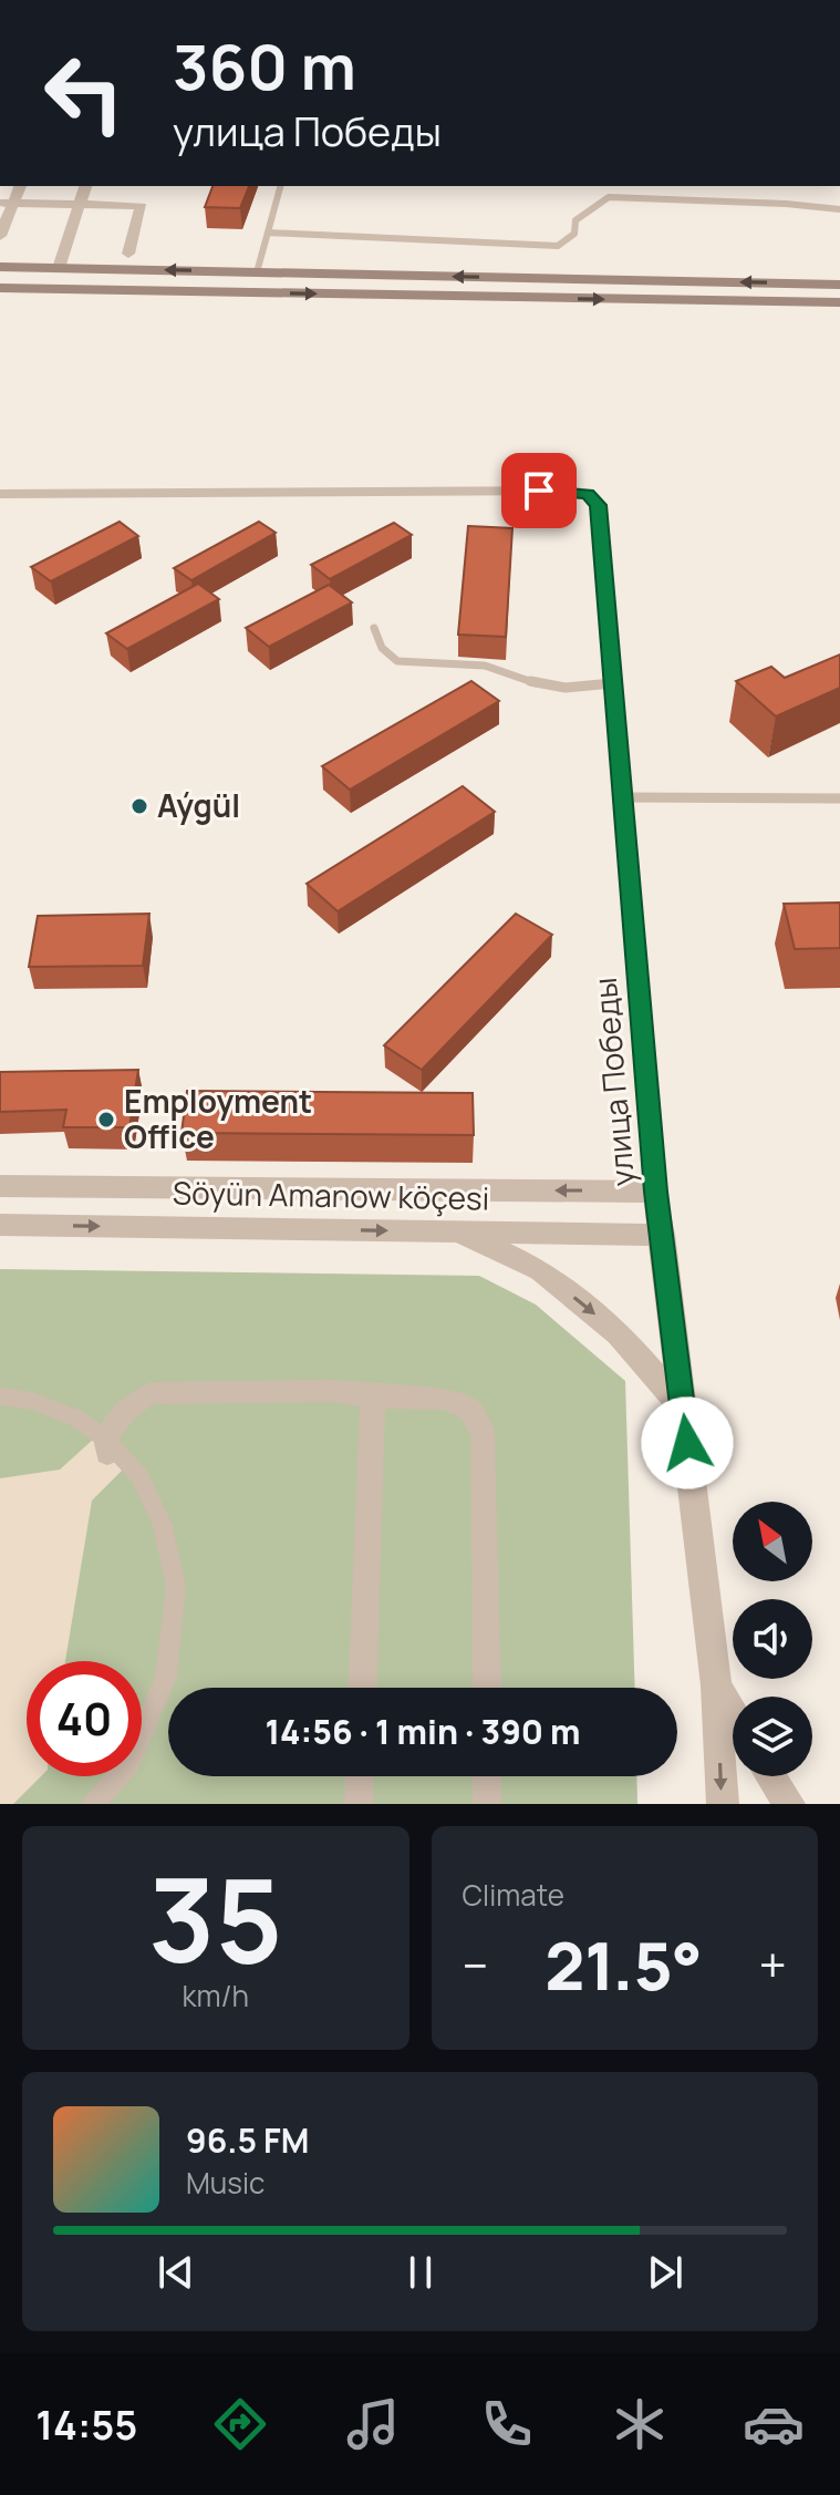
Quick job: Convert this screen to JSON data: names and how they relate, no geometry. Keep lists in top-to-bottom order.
{
  "streets": {
    "street": ["улица Победы", "Söyün Amanow köçesi"]
  },
  "crossings": [
    ["улица Победы", "Söyün Amanow köçesi"]
  ],
  "places": ["Aýgül", "Employment Office"],
  "north": "top left",
  "page": {
    "turn": ["360 m", "улица Победы"],
    "limit": "40",
    "trip": "14:56 · 1 min · 390 m",
    "tile": [
      ["35", "km/h"],
      "Climate"
    ],
    "heat": ["−", "21.5°", "+"],
    "song": ["96.5 FM", "Music"],
    "tabs": "14:55"
  }
}
